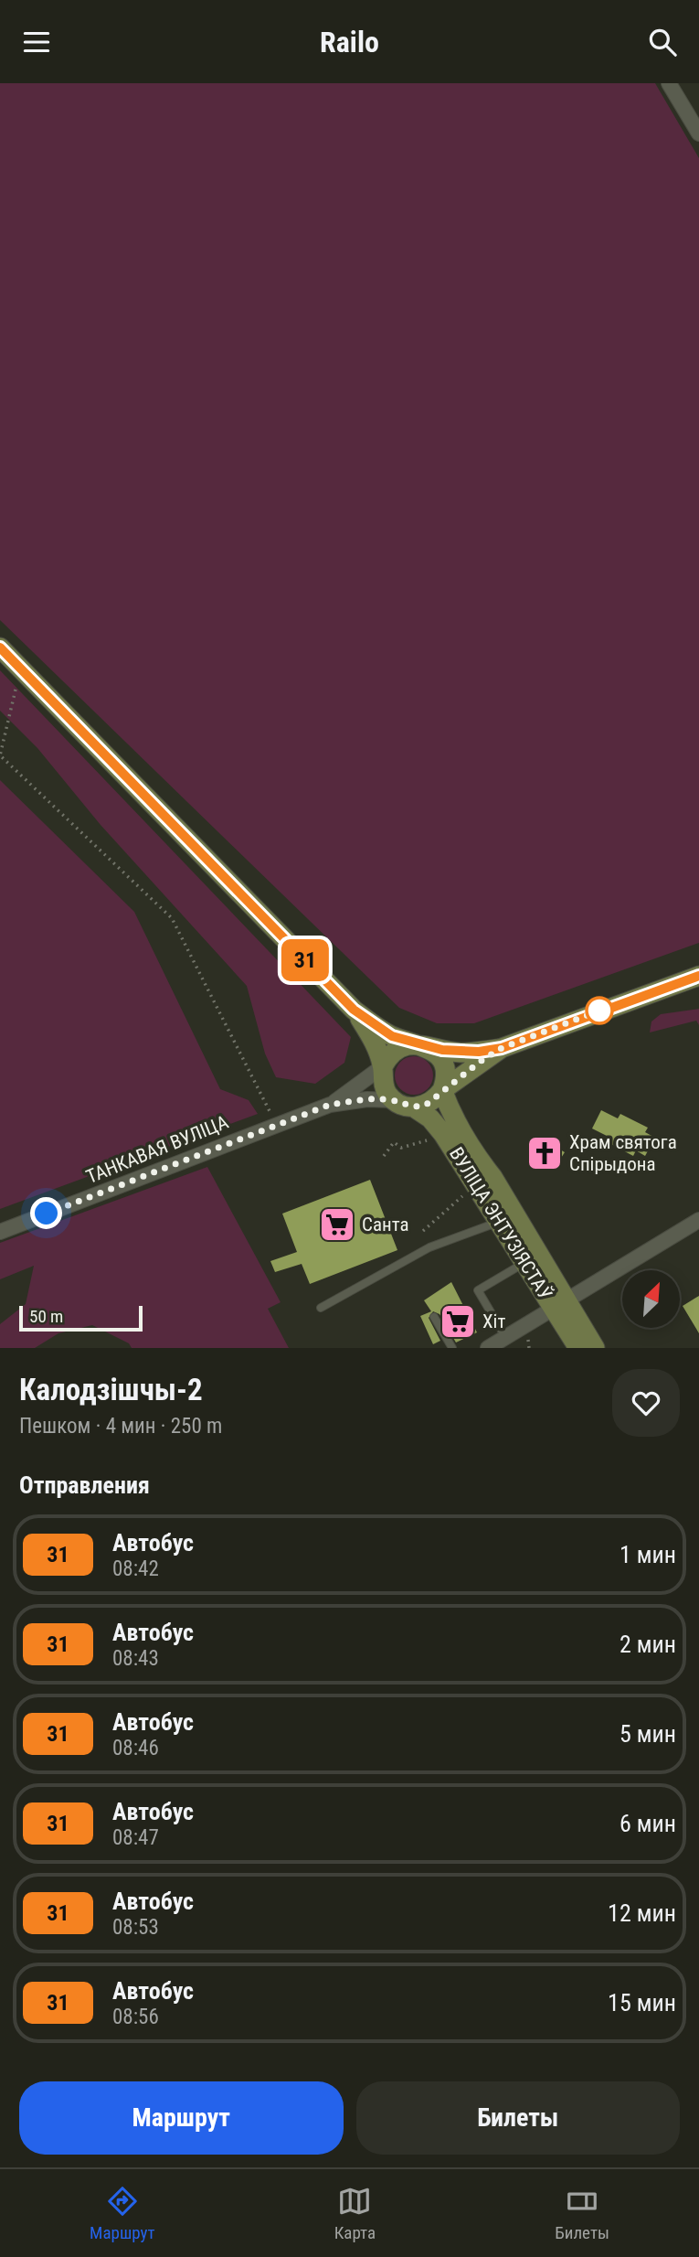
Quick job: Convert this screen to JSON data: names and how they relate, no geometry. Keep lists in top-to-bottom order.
{
  "streets": {
    "main road": ["ВУЛІЦА ЭНТУЗІЯСТАЎ"],
    "street": ["ТАНКАВАЯ ВУЛІЦА"]
  },
  "crossings": [
    ["ТАНКАВАЯ ВУЛІЦА", "ВУЛІЦА ЭНТУЗІЯСТАЎ"]
  ],
  "places": {
    "church": ["Храм святога Спірыдона"],
    "supermarket": ["Санта", "Хіт"]
  },
  "lines": ["bus line 31"],
  "scale_bar": "50 m",
  "north": "top right",
  "page": {
    "header": "Railo",
    "on_map": "31",
    "scale": "50 m",
    "heading": [
      ["Калодзішчы-2", "Пешком · 4 мин · 250 m"],
      "Отправления"
    ],
    "list": [
      {
        "mark": "31",
        "name": "Автобус",
        "note": "08:42",
        "value": "1 мин"
      },
      {
        "mark": "31",
        "name": "Автобус",
        "note": "08:43",
        "value": "2 мин"
      },
      {
        "mark": "31",
        "name": "Автобус",
        "note": "08:46",
        "value": "5 мин"
      },
      {
        "mark": "31",
        "name": "Автобус",
        "note": "08:47",
        "value": "6 мин"
      },
      {
        "mark": "31",
        "name": "Автобус",
        "note": "08:53",
        "value": "12 мин"
      },
      {
        "mark": "31",
        "name": "Автобус",
        "note": "08:56",
        "value": "15 мин"
      }
    ],
    "buttons": ["Маршрут", "Билеты"],
    "tabs": ["Маршрут", "Карта", "Билеты"]
  }
}
